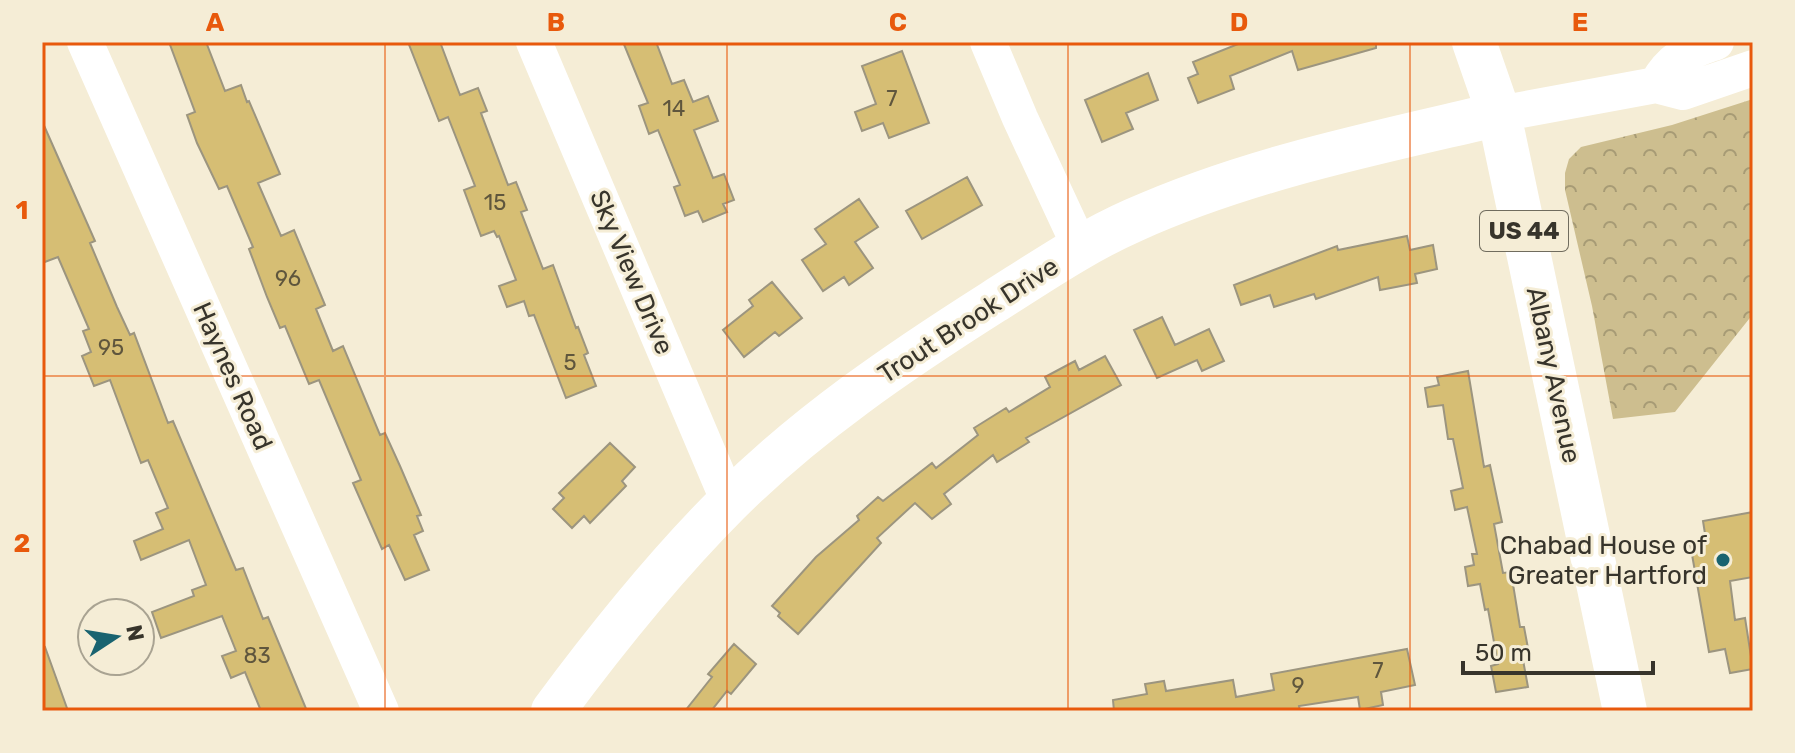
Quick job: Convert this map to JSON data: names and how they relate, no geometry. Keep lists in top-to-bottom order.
{
  "streets": {
    "main road": ["US 44", "Trout Brook Drive", "Albany Avenue"],
    "street": ["Sky View Drive", "Haynes Road"]
  },
  "crossings": [
    ["Sky View Drive", "Trout Brook Drive"],
    ["Trout Brook Drive", "Albany Avenue"]
  ],
  "places": ["Chabad House of Greater Hartford"],
  "house_numbers": [
    "7",
    "14",
    "15",
    "96",
    "95",
    "5",
    "83",
    "7",
    "9"
  ],
  "scale_bar": "50 m",
  "north": "right",
  "grid": {
    "columns": [
      "A",
      "B",
      "C",
      "D",
      "E"
    ],
    "rows": ["1", "2"]
  }
}
